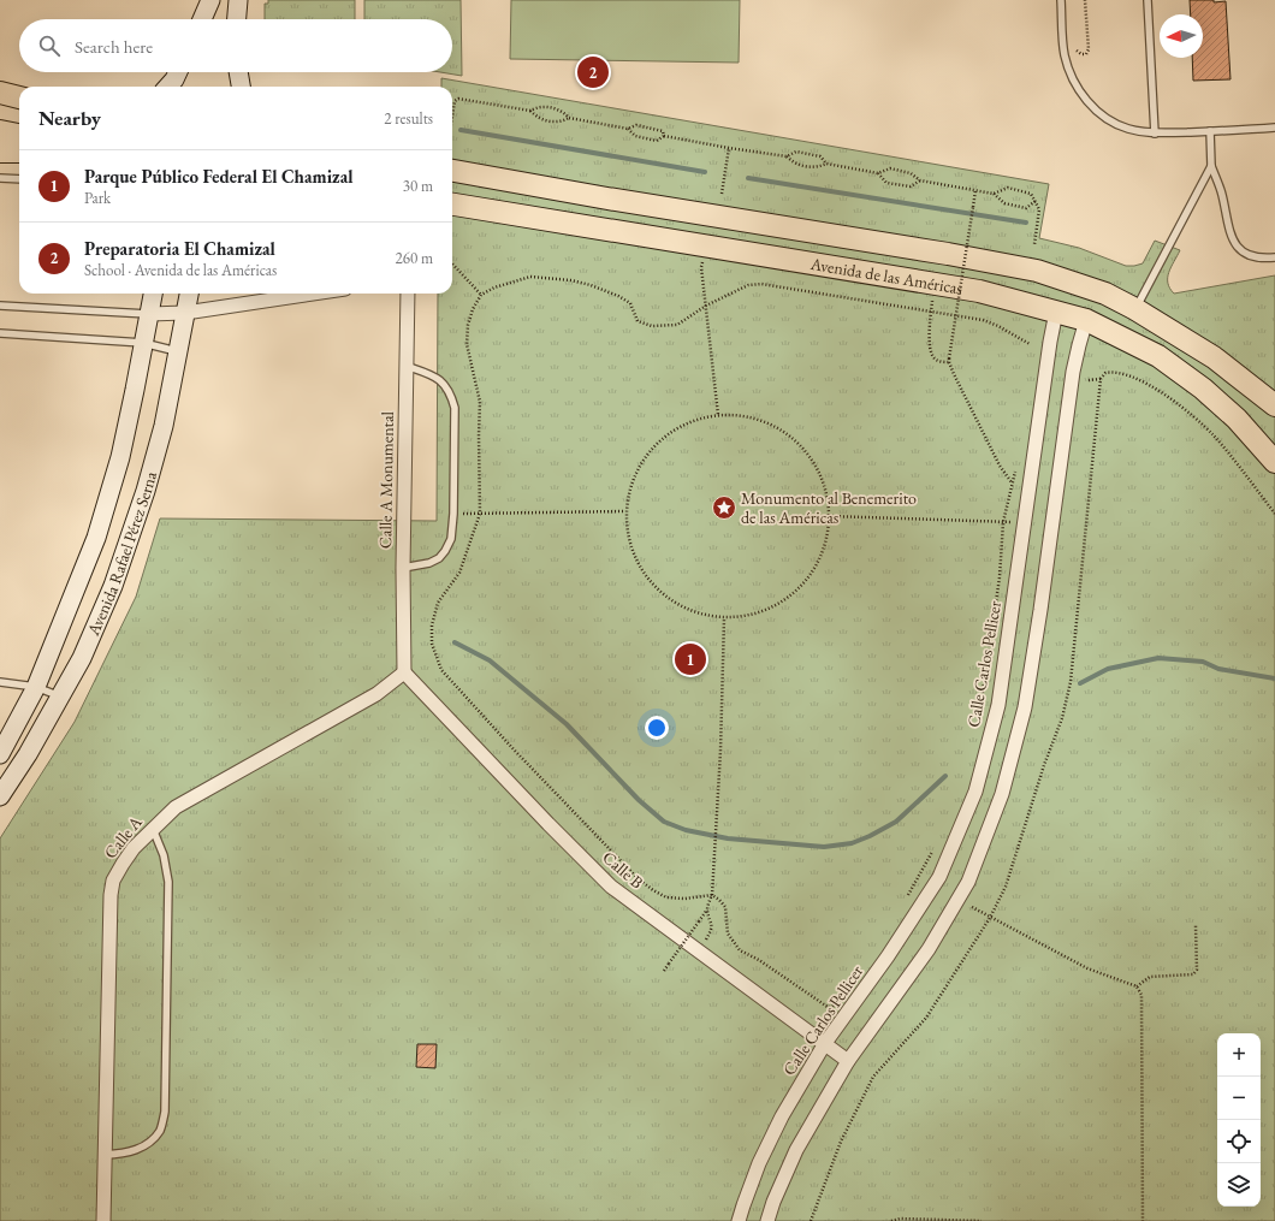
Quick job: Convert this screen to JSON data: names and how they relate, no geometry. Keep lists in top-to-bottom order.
{
  "streets": {
    "highway": ["Avenida de las Américas"],
    "main road": ["Avenida Rafael Pérez Serna"],
    "street": [
      "Calle A Monumental",
      "Calle Carlos Pellicer",
      "Calle A",
      "Calle B"
    ]
  },
  "crossings": [
    ["Avenida de las Américas", "Calle Carlos Pellicer"],
    ["Calle A Monumental", "Calle A"],
    ["Calle A Monumental", "Calle B"],
    ["Calle Carlos Pellicer", "Calle B"],
    ["Calle A", "Calle B"]
  ],
  "places": {
    "place": ["Monumento al Benemerito de las Américas"]
  },
  "north": "left",
  "page": {
    "search": "Search here",
    "pins": ["2", "1"],
    "heading": ["Nearby", "2 results"],
    "list": [
      {
        "mark": "1",
        "name": "Parque Público Federal El Chamizal",
        "note": "Park",
        "value": "30 m"
      },
      {
        "mark": "2",
        "name": "Preparatoria El Chamizal",
        "note": "School · Avenida de las Américas",
        "value": "260 m"
      }
    ],
    "map_buttons": ["+", "−"]
  }
}
